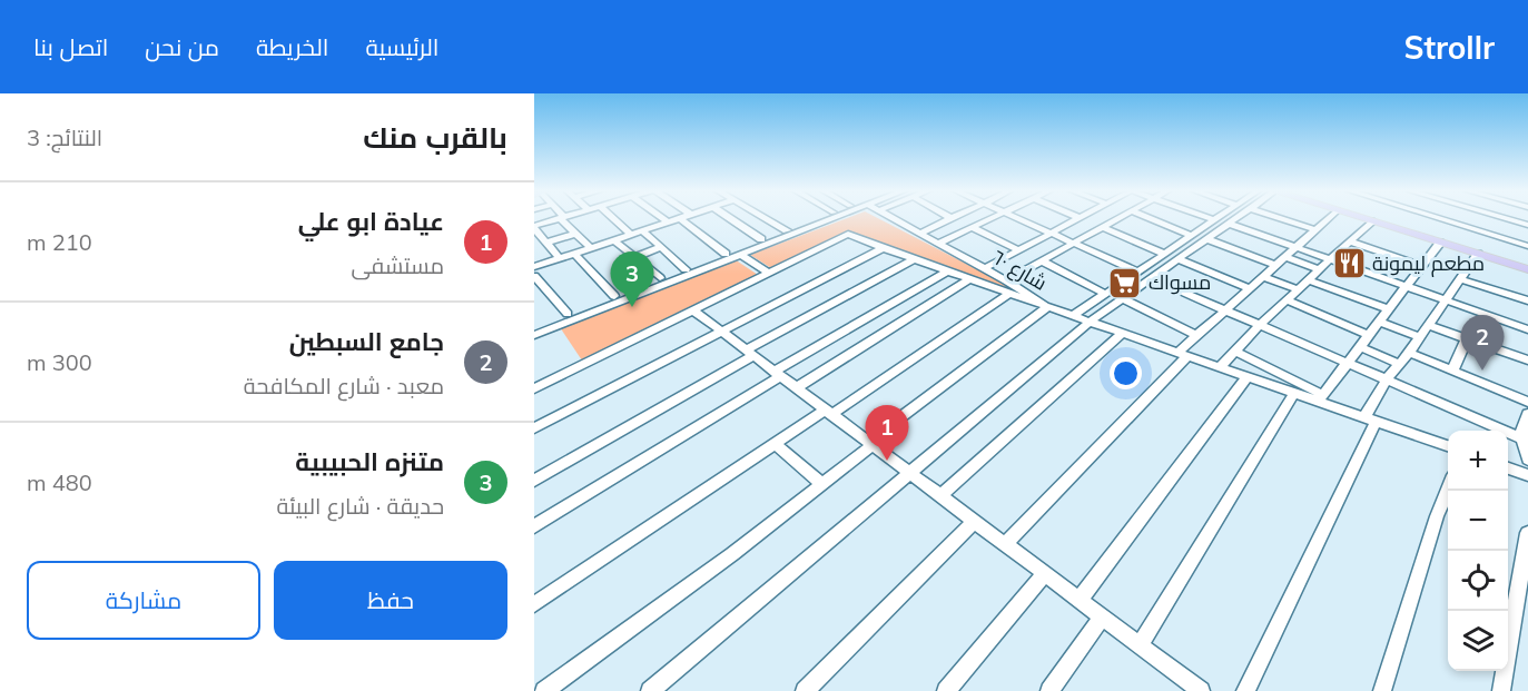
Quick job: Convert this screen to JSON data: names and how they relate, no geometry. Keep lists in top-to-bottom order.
{
  "streets": {
    "street": ["شارع ٦٠"]
  },
  "places": {
    "restaurant": ["مطعم ليمونة"],
    "supermarket": ["مسواك"]
  },
  "page": {
    "header": "Strollr",
    "nav": [
      "الرئيسية",
      "الخريطة",
      "من نحن",
      "اتصل بنا"
    ],
    "heading": ["بالقرب منك", "النتائج: 3"],
    "list": [
      {
        "mark": "1",
        "name": "عيادة ابو علي",
        "note": "مستشفى",
        "value": "210 m"
      },
      {
        "mark": "2",
        "name": "جامع السبطين",
        "note": "معبد · شارع المكافحة",
        "value": "300 m"
      },
      {
        "mark": "3",
        "name": "متنزه الحبيبية",
        "note": "حديقة · شارع البيئة",
        "value": "480 m"
      }
    ],
    "pins": ["3", "2", "1"],
    "map_buttons": ["+", "−"],
    "buttons": ["حفظ", "مشاركة"]
  }
}
